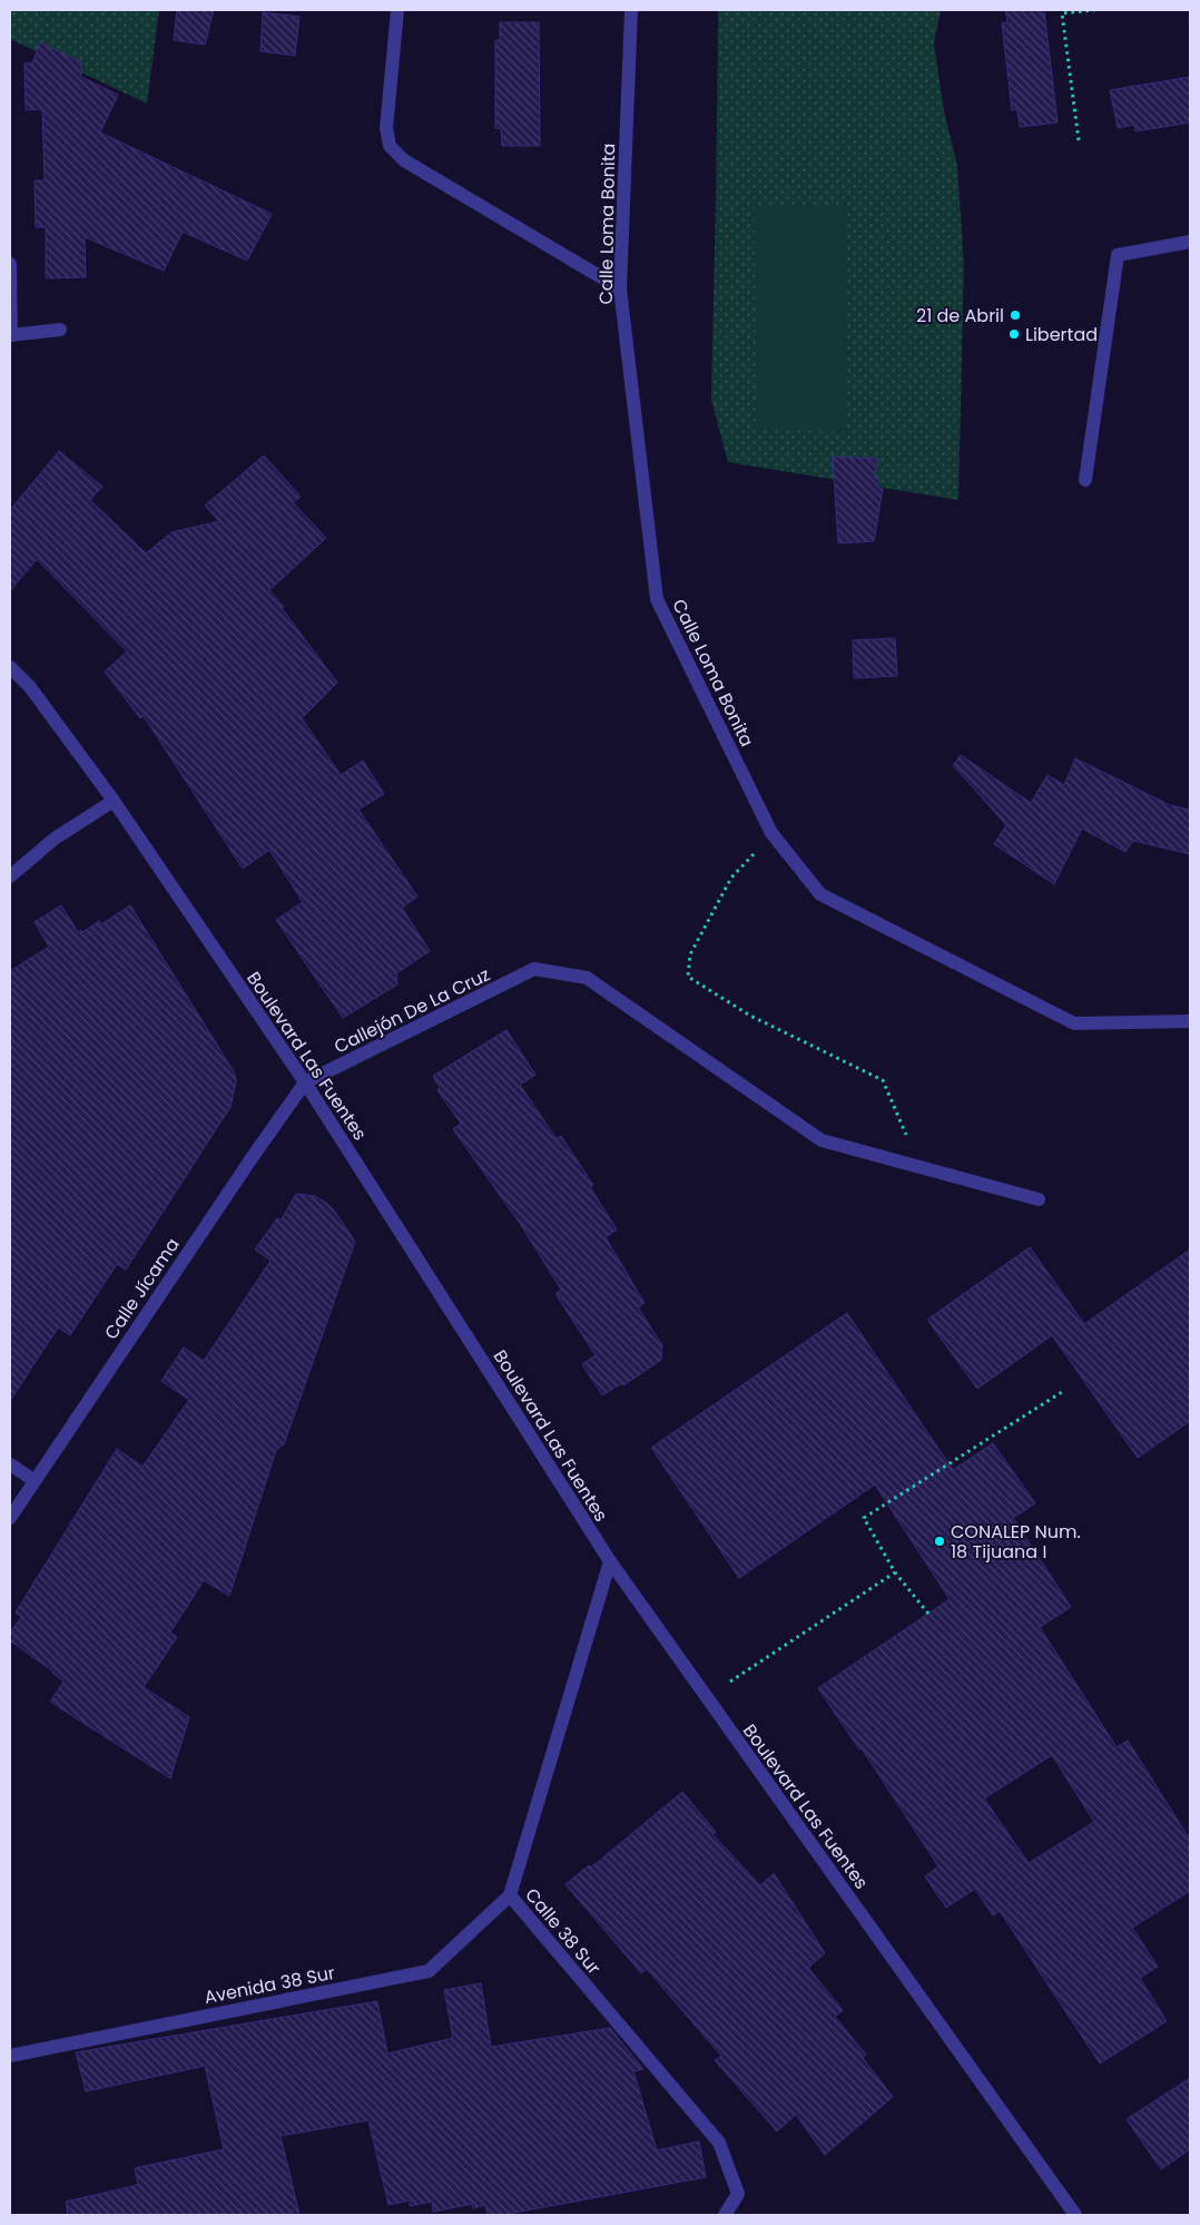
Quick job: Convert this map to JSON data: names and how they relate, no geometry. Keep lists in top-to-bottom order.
{
  "streets": {
    "street": [
      "Calle Loma Bonita",
      "Callejón De La Cruz",
      "Boulevard Las Fuentes",
      "Calle Jícama",
      "Calle 38 Sur",
      "Avenida 38 Sur"
    ]
  },
  "crossings": [
    ["Callejón De La Cruz", "Boulevard Las Fuentes"],
    ["Callejón De La Cruz", "Calle Jícama"],
    ["Boulevard Las Fuentes", "Calle Jícama"],
    ["Boulevard Las Fuentes", "Calle 38 Sur"],
    ["Calle 38 Sur", "Avenida 38 Sur"]
  ],
  "places": ["21 de Abril", "Libertad", "CONALEP Num. 18 Tijuana I"]
}
